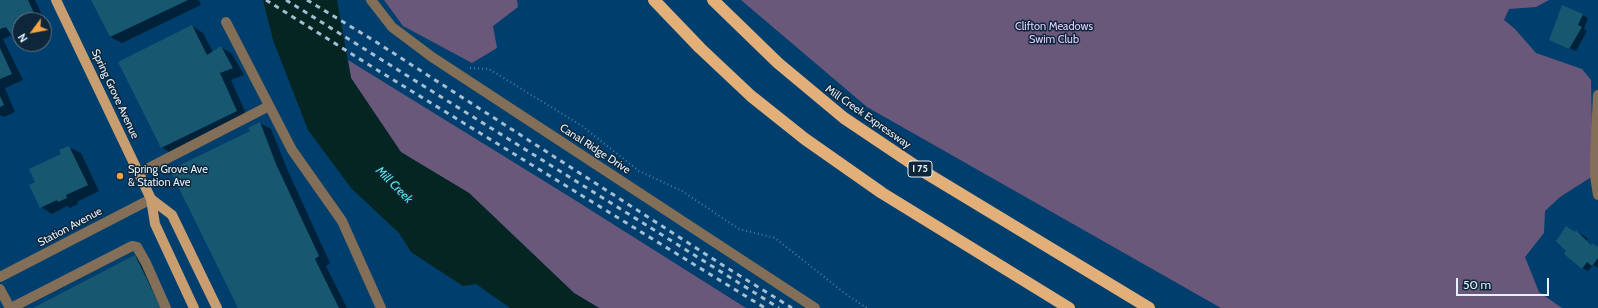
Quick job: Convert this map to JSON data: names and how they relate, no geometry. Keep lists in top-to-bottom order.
{
  "streets": {
    "highway": ["Mill Creek Expressway", "I 75"],
    "main road": ["Spring Grove Avenue"],
    "street": ["Canal Ridge Drive", "Station Avenue"]
  },
  "crossings": [
    ["Spring Grove Avenue", "Station Avenue"]
  ],
  "water": ["Mill Creek"],
  "parks": ["Clifton Meadows Swim Club"],
  "places": ["Spring Grove Ave & Station Ave"],
  "scale_bar": "50 m",
  "north": "bottom left"
}
